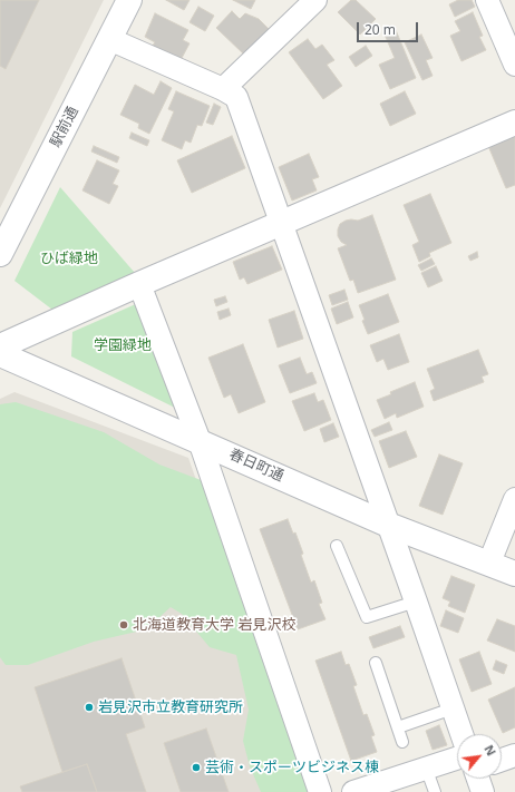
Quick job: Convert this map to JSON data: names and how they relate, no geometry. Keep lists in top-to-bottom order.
{
  "streets": {
    "street": ["駅前通", "春日町通"]
  },
  "parks": ["ひば緑地", "学園緑地"],
  "places": ["北海道教育大学 岩見沢校", "岩見沢市立教育研究所", "芸術・スポーツビジネス棟"],
  "scale_bar": "20 m",
  "north": "top right"
}
